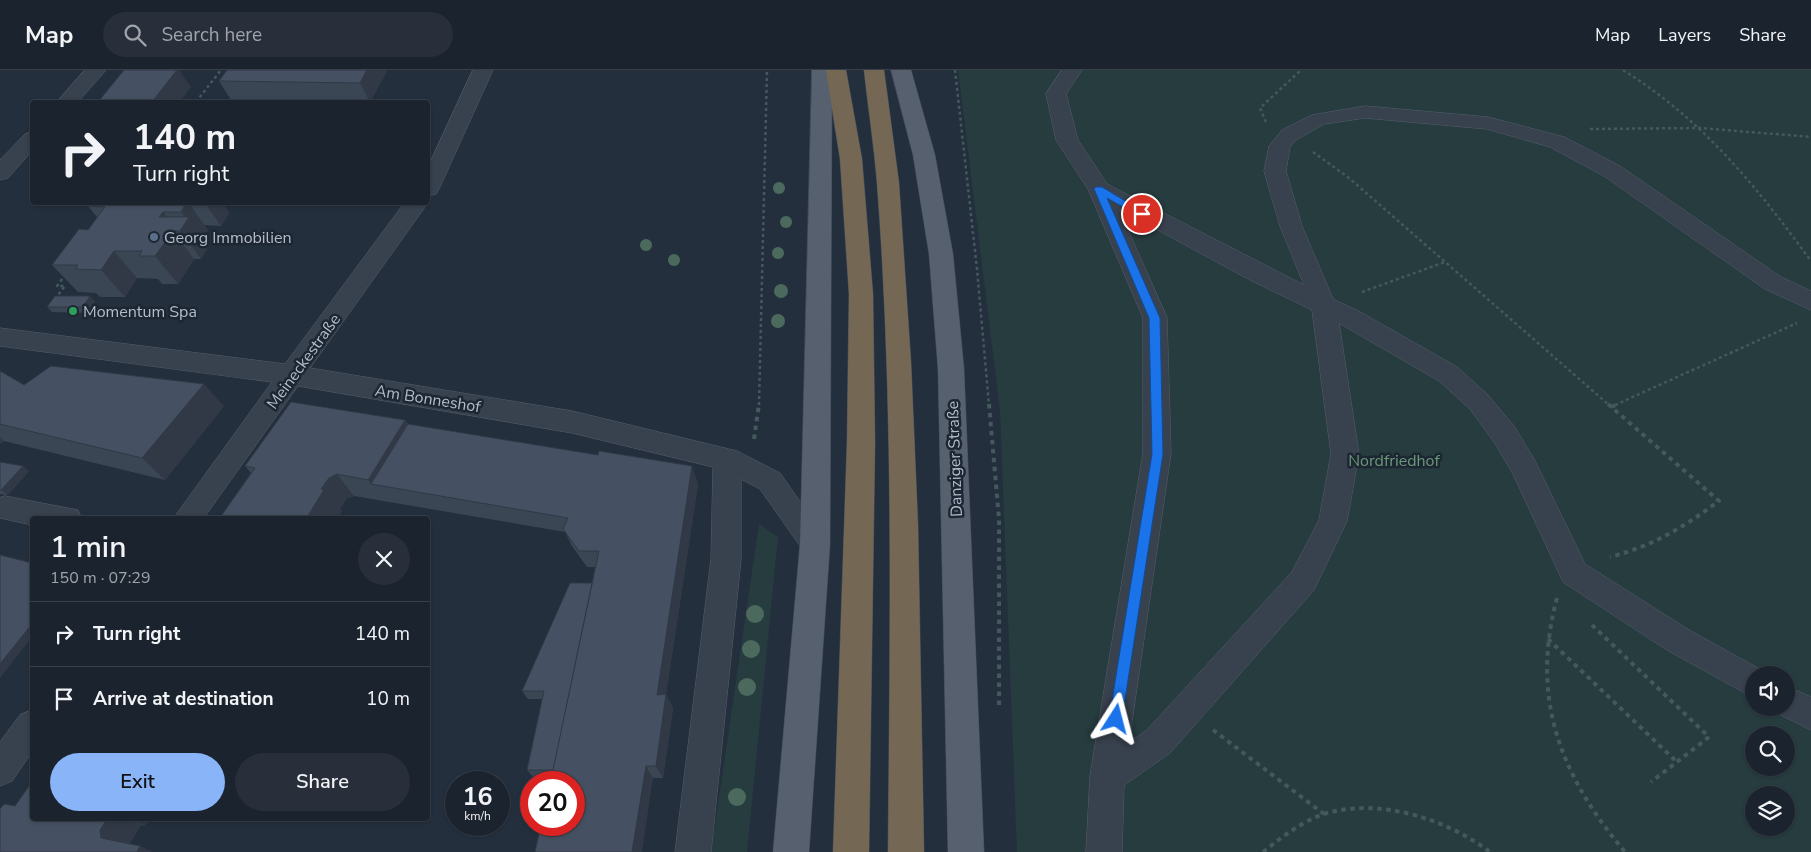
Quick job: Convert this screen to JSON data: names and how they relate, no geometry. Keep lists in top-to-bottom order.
{
  "streets": {
    "main road": ["Danziger Straße"],
    "street": ["Meineckestraße", "Am Bonneshof"]
  },
  "crossings": [
    ["Meineckestraße", "Am Bonneshof"]
  ],
  "parks": ["Nordfriedhof"],
  "places": ["Georg Immobilien", "Momentum Spa"],
  "page": {
    "header": "Map",
    "search": "Search here",
    "nav": ["Map", "Layers", "Share"],
    "turn": ["140 m", "Turn right"],
    "heading": ["1 min", "150 m · 07:29"],
    "list": [
      {
        "name": "Turn right",
        "value": "140 m"
      },
      {
        "name": "Arrive at destination",
        "value": "10 m"
      }
    ],
    "buttons": ["Exit", "Share"],
    "speed": "16 km/h",
    "limit": "20"
  }
}
